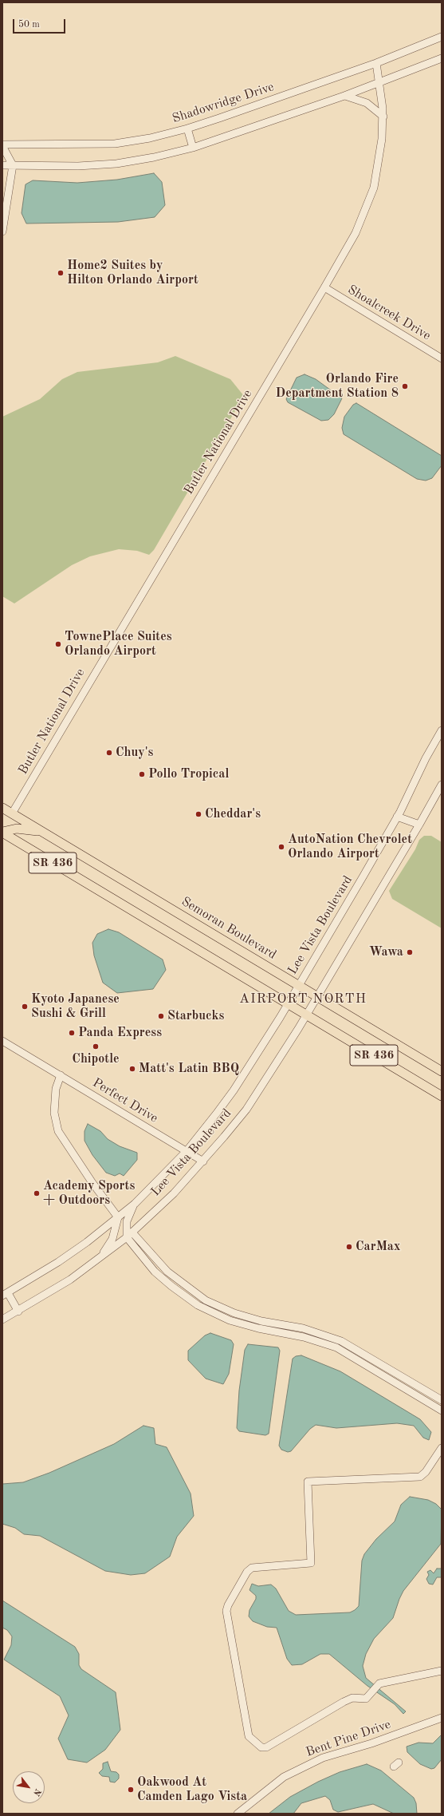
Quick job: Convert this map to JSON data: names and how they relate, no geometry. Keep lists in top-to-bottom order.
{
  "streets": {
    "main road": ["SR 436", "Semoran Boulevard"],
    "street": [
      "Shadowridge Drive",
      "Shoalcreek Drive",
      "Butler National Drive",
      "Lee Vista Boulevard",
      "Perfect Drive",
      "Bent Pine Drive"
    ]
  },
  "crossings": [
    ["Shadowridge Drive", "Butler National Drive"],
    ["Shoalcreek Drive", "Butler National Drive"],
    ["Butler National Drive", "Semoran Boulevard"],
    ["SR 436", "Lee Vista Boulevard"],
    ["Lee Vista Boulevard", "Semoran Boulevard"],
    ["Lee Vista Boulevard", "Perfect Drive"]
  ],
  "districts": ["AIRPORT NORTH"],
  "places": [
    "Home2 Suites by Hilton Orlando Airport",
    "Orlando Fire Department Station 8",
    "TownePlace Suites Orlando Airport",
    "Chuy's",
    "Pollo Tropical",
    "Cheddar's",
    "AutoNation Chevrolet Orlando Airport",
    "Wawa",
    "Kyoto Japanese Sushi & Grill",
    "Starbucks",
    "Panda Express",
    "Chipotle",
    "Matt's Latin BBQ",
    "Academy Sports + Outdoors",
    "CarMax",
    "Oakwood At Camden Lago Vista"
  ],
  "scale_bar": "50 m",
  "north": "bottom right"
}
